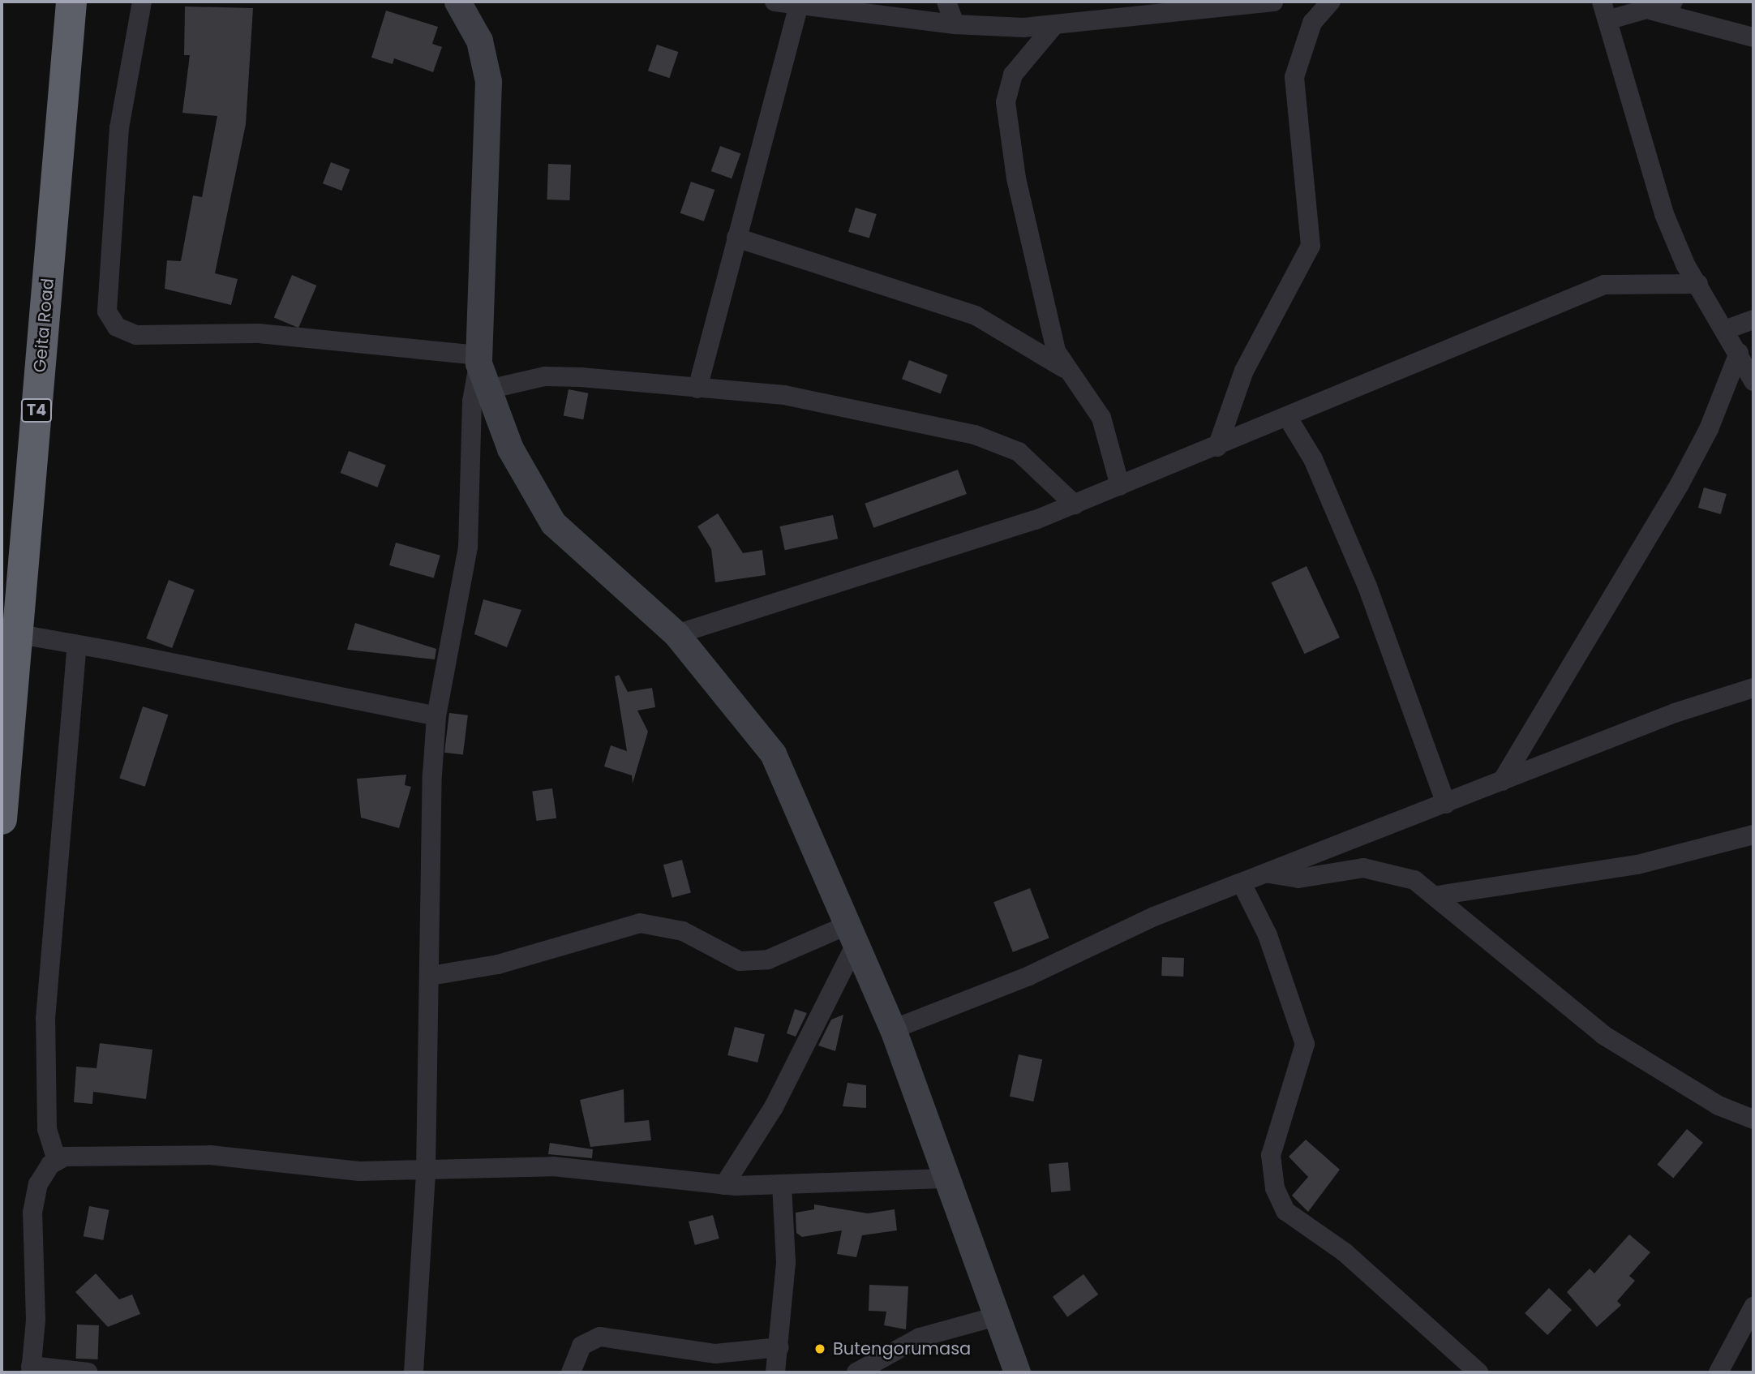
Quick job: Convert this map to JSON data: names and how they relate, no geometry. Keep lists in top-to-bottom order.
{
  "streets": {
    "highway": ["Geita Road", "T4"]
  },
  "places": ["Butengorumasa"]
}
